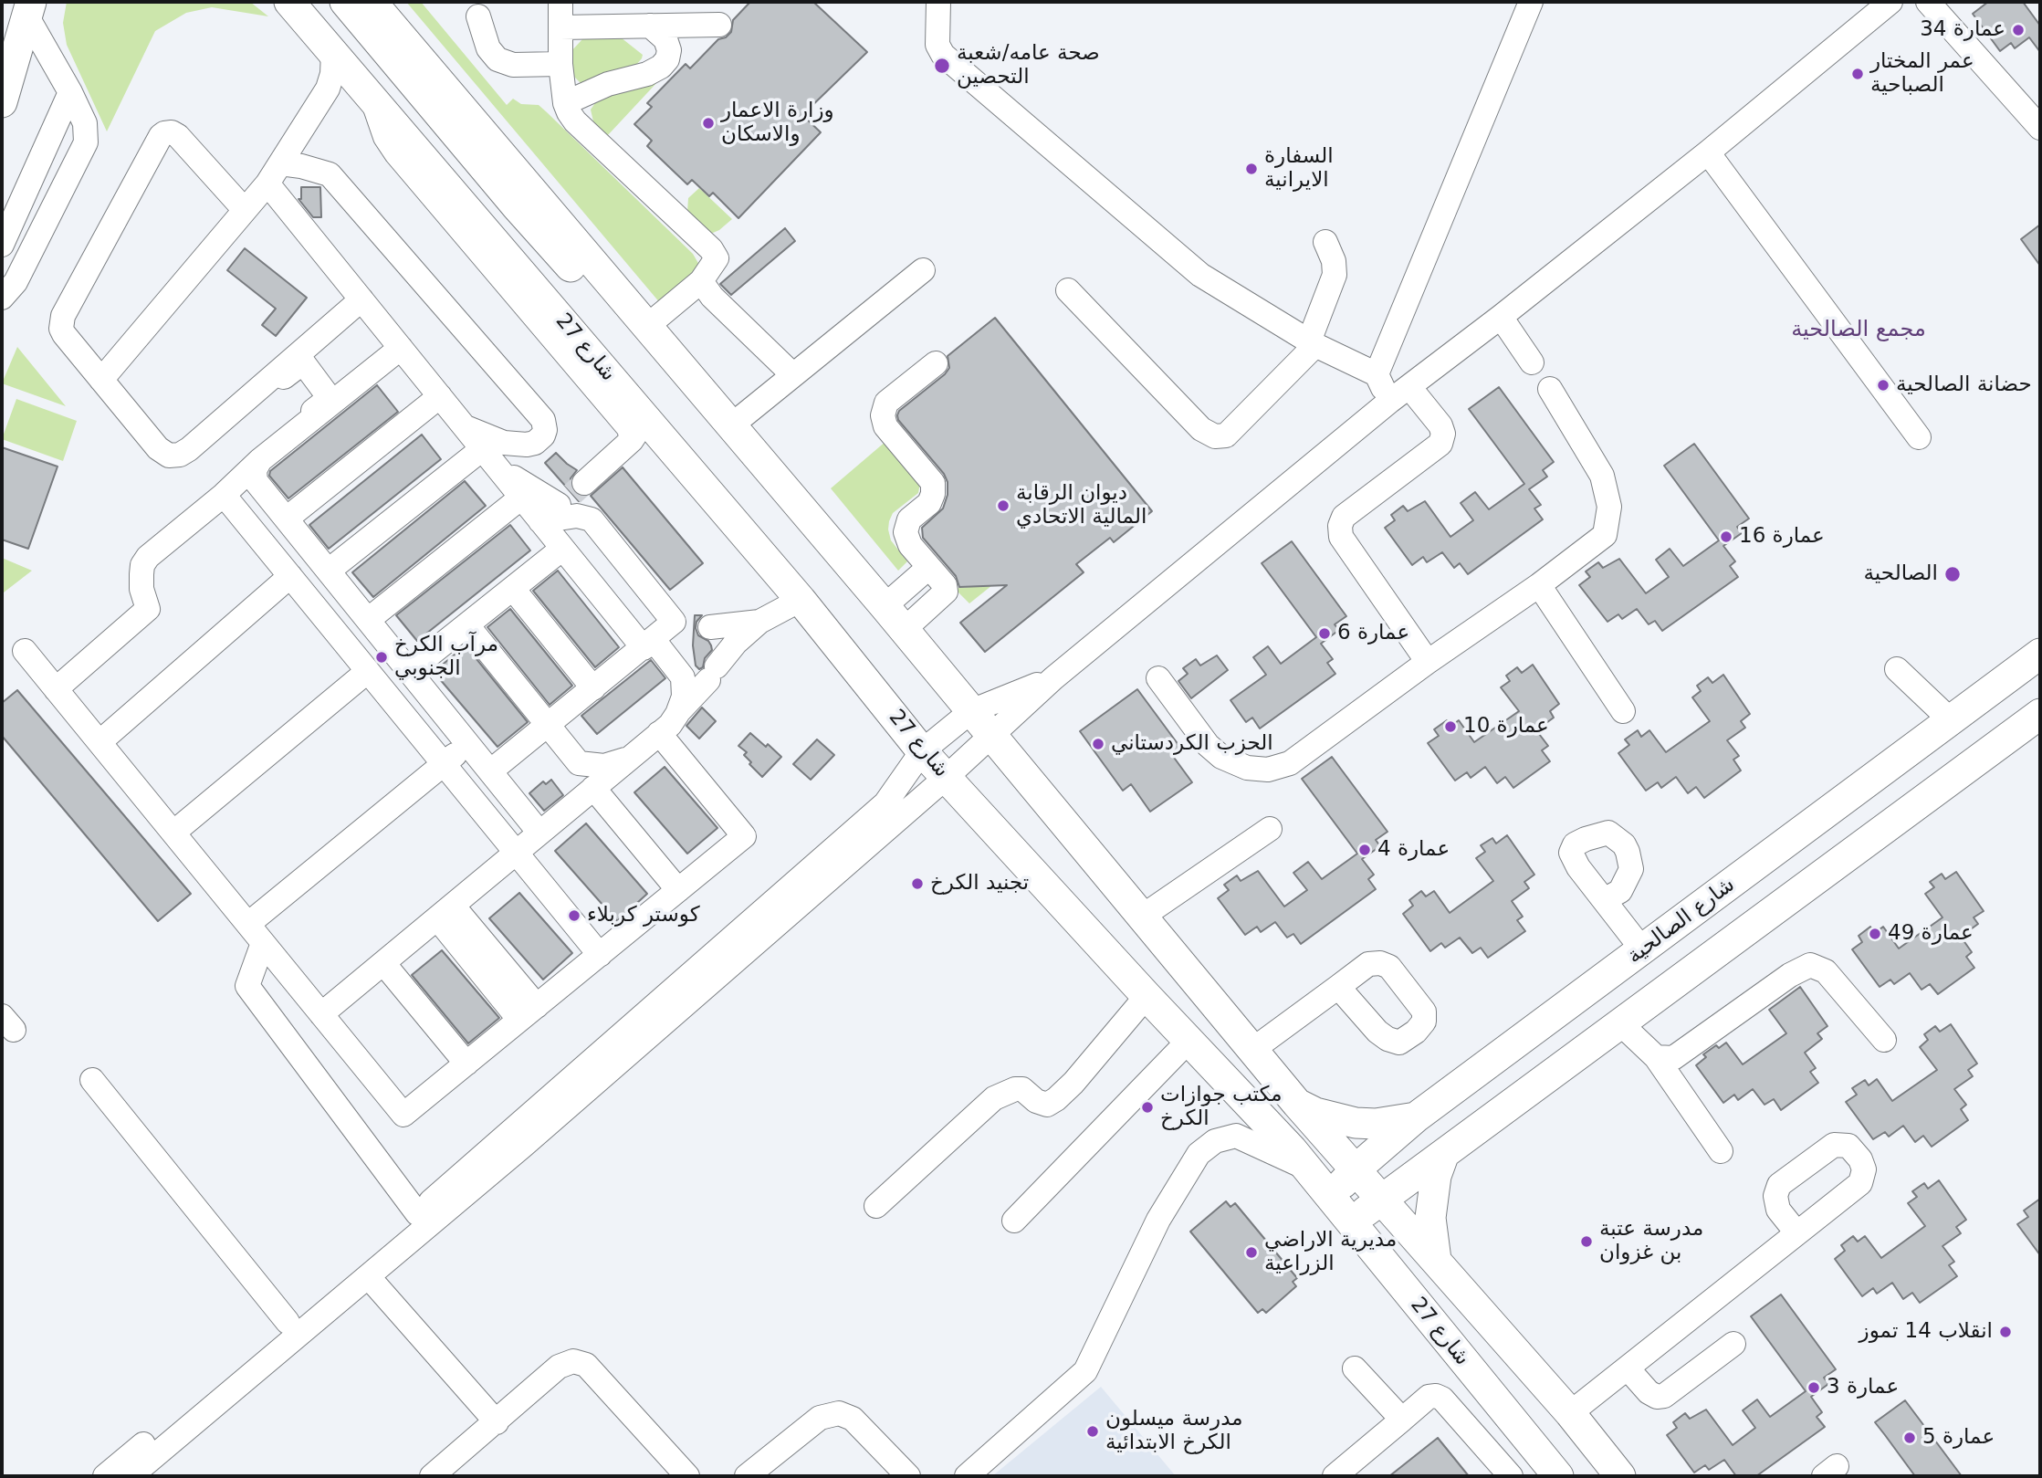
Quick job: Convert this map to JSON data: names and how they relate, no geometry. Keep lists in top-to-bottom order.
{
  "streets": {
    "main road": ["شارع 27", "شارع الصالحية"]
  },
  "crossings": [
    ["شارع 27", "شارع الصالحية"]
  ],
  "districts": ["مجمع الصالحية"],
  "places": [
    "عمارة 34",
    "صحة عامه/شعبة التحصين",
    "عمر المختار الصباحية",
    "وزارة الاعمار والاسكان",
    "السفارة الايرانية",
    "حضانة الصالحية",
    "ديوان الرقابة المالية الاتحادي",
    "عمارة 16",
    "الصالحية",
    "عمارة 6",
    "مرآب الكرخ الجنوبي",
    "عمارة 10",
    "الحزب الكردستاني",
    "عمارة 4",
    "تجنيد الكرخ",
    "كوستر كربلاء",
    "عمارة 49",
    "مكتب جوازات الكرخ",
    "مدرسة عتبة بن غزوان",
    "مديرية الاراضي الزراعية",
    "انقلاب 14 تموز",
    "عمارة 3",
    "مدرسة ميسلون الكرخ الابتدائية",
    "عمارة 5"
  ]
}
